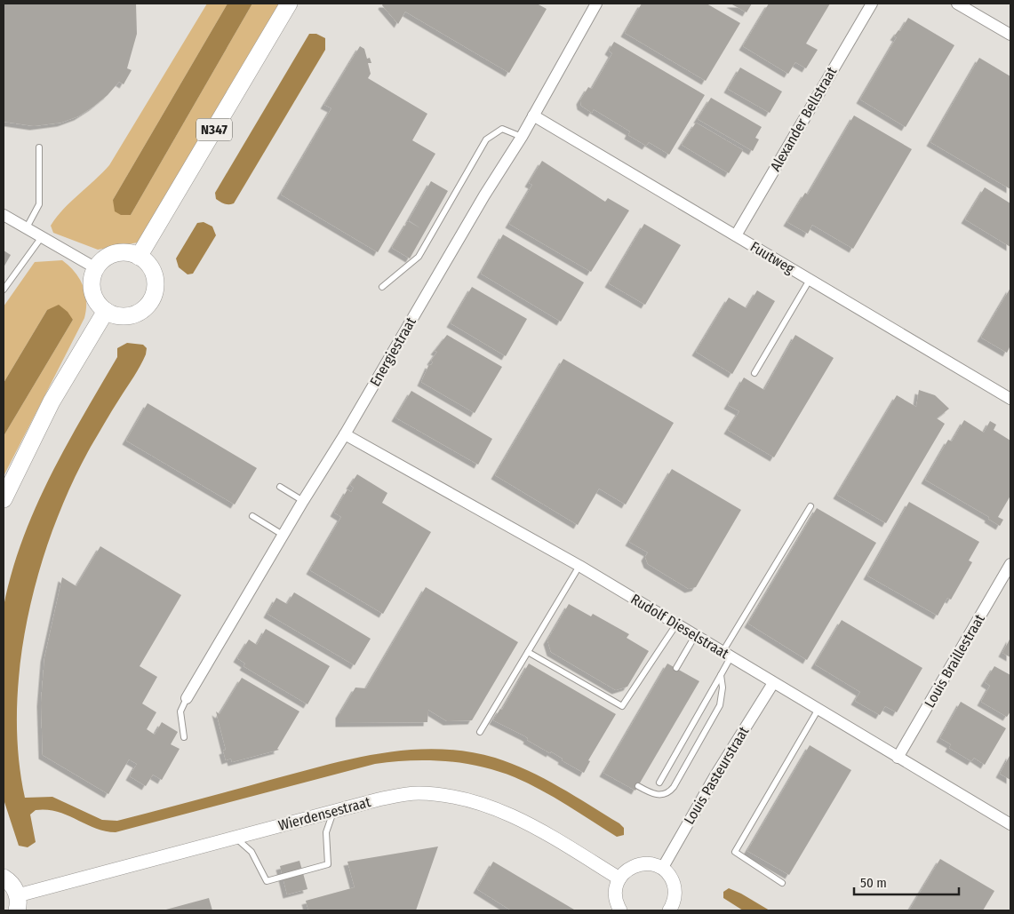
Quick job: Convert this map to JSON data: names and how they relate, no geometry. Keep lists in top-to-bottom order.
{
  "streets": {
    "main road": ["N347"],
    "street": [
      "Alexander Bellstraat",
      "Fuutweg",
      "Energiestraat",
      "Rudolf Dieselstraat",
      "Louis Braillestraat",
      "Louis Pasteurstraat",
      "Wierdensestraat"
    ]
  },
  "crossings": [
    ["Alexander Bellstraat", "Fuutweg"],
    ["Fuutweg", "Energiestraat"],
    ["Energiestraat", "Rudolf Dieselstraat"],
    ["Rudolf Dieselstraat", "Louis Braillestraat"],
    ["Rudolf Dieselstraat", "Louis Pasteurstraat"]
  ],
  "scale_bar": "50 m"
}
